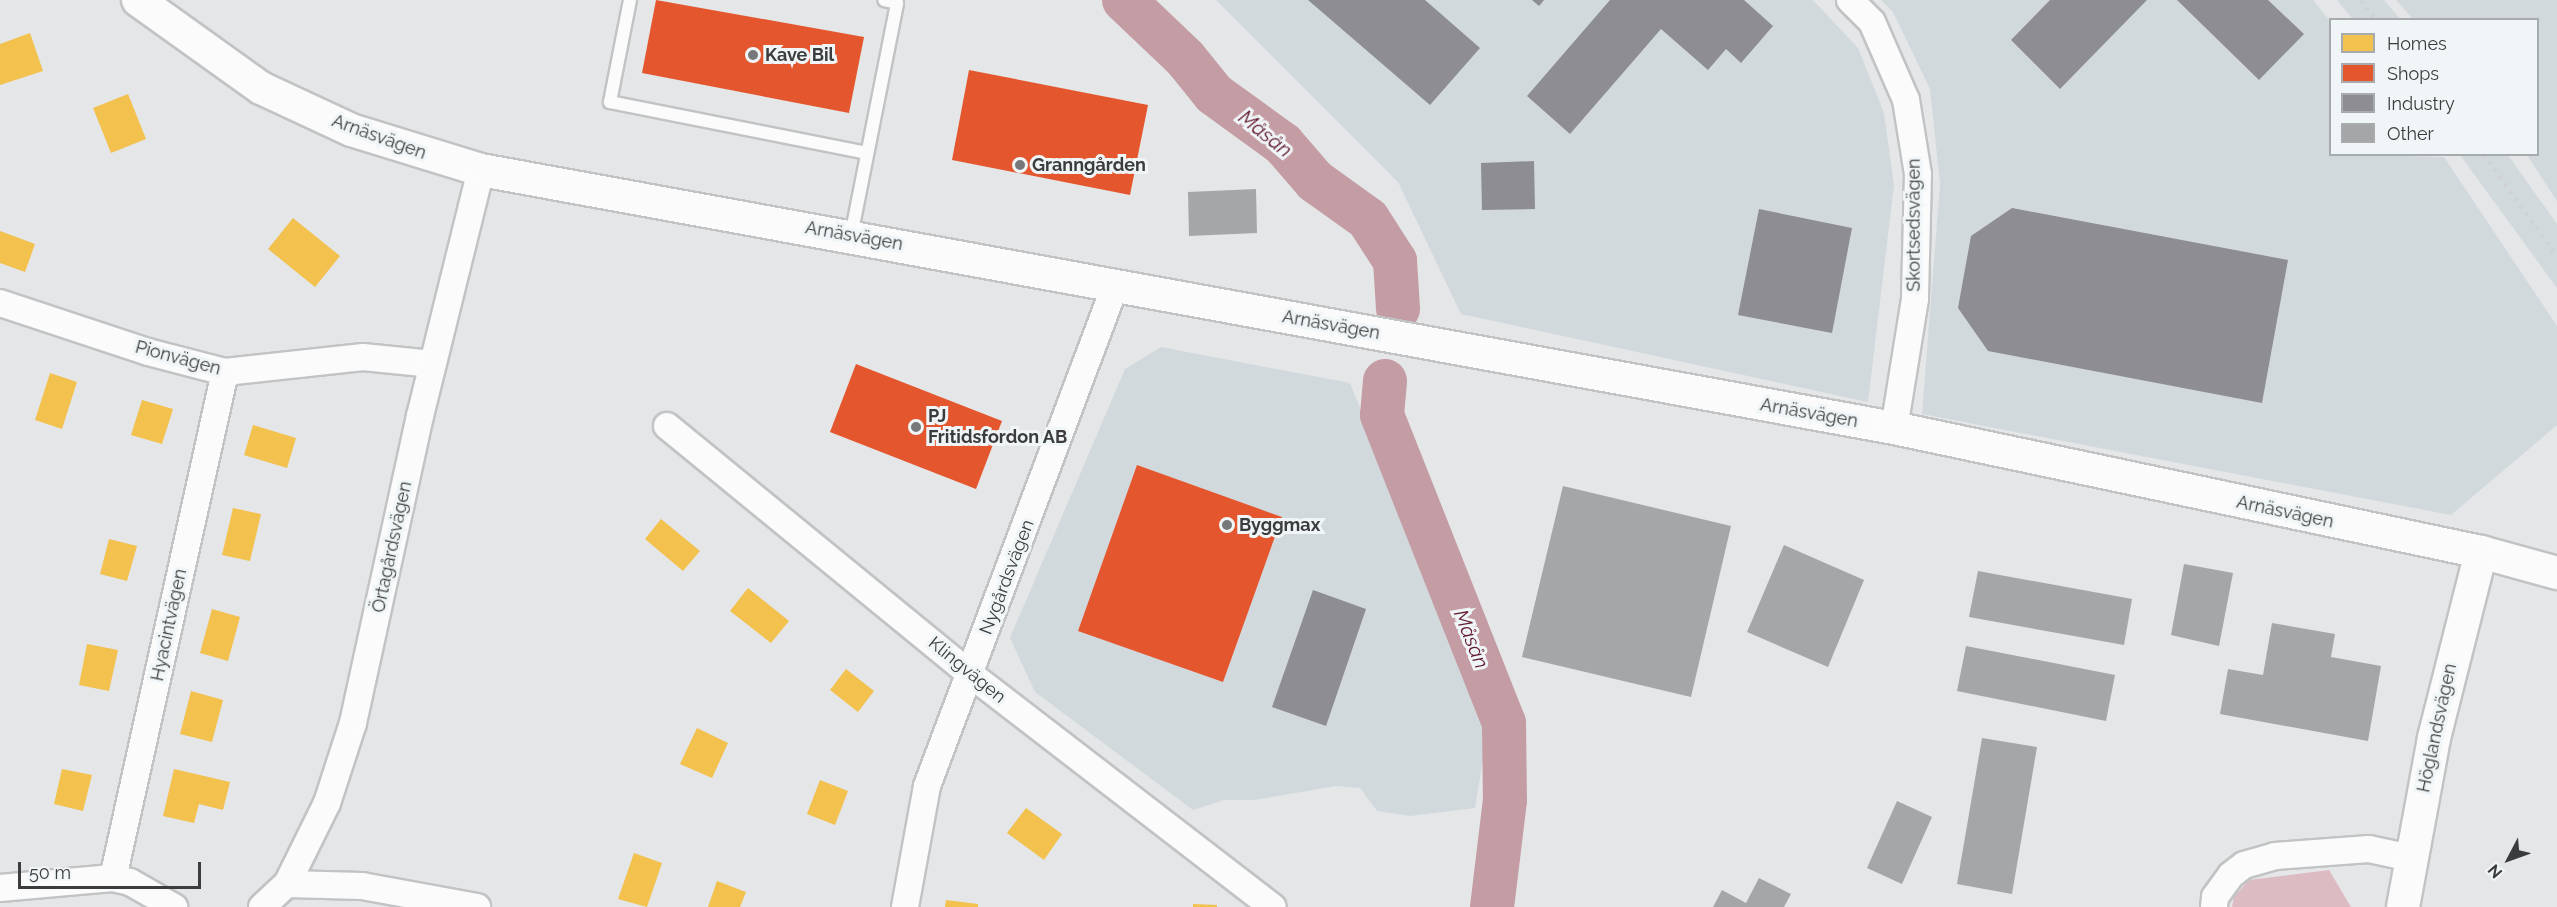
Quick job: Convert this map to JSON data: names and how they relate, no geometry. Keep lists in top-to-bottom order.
{
  "streets": {
    "street": [
      "Arnäsvägen",
      "Skortsedsvägen",
      "Pionvägen",
      "Örtagårdsvägen",
      "Nygårdsvägen",
      "Hyacintvägen",
      "Klingvägen",
      "Höglandsvägen"
    ]
  },
  "crossings": [
    ["Arnäsvägen", "Skortsedsvägen"],
    ["Arnäsvägen", "Örtagårdsvägen"],
    ["Arnäsvägen", "Nygårdsvägen"],
    ["Arnäsvägen", "Höglandsvägen"],
    ["Pionvägen", "Örtagårdsvägen"],
    ["Pionvägen", "Hyacintvägen"],
    ["Nygårdsvägen", "Klingvägen"]
  ],
  "water": ["Måsån"],
  "places": [
    "Kave Bil",
    "Granngården",
    "PJ Fritidsfordon AB",
    "Byggmax"
  ],
  "legend": [
    "Homes",
    "Shops",
    "Industry",
    "Other"
  ],
  "scale_bar": "50 m",
  "north": "bottom left"
}
